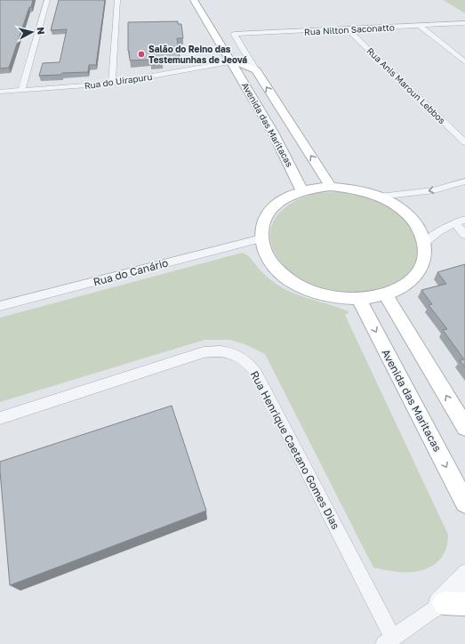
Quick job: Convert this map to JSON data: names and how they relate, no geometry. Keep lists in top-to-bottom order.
{
  "streets": {
    "street": [
      "Rua Nilton Saconatto",
      "Rua do Uirapuru",
      "Rua Anis Maroun Lebbos",
      "Avenida das Maritacas",
      "Rua do Canário",
      "Rua Henrique Caetano Gomes Dias"
    ]
  },
  "crossings": [
    ["Rua Nilton Saconatto", "Rua Anis Maroun Lebbos"],
    ["Rua Nilton Saconatto", "Avenida das Maritacas"],
    ["Rua do Uirapuru", "Avenida das Maritacas"]
  ],
  "places": ["Salão do Reino das Testemunhas de Jeová"],
  "north": "right"
}
